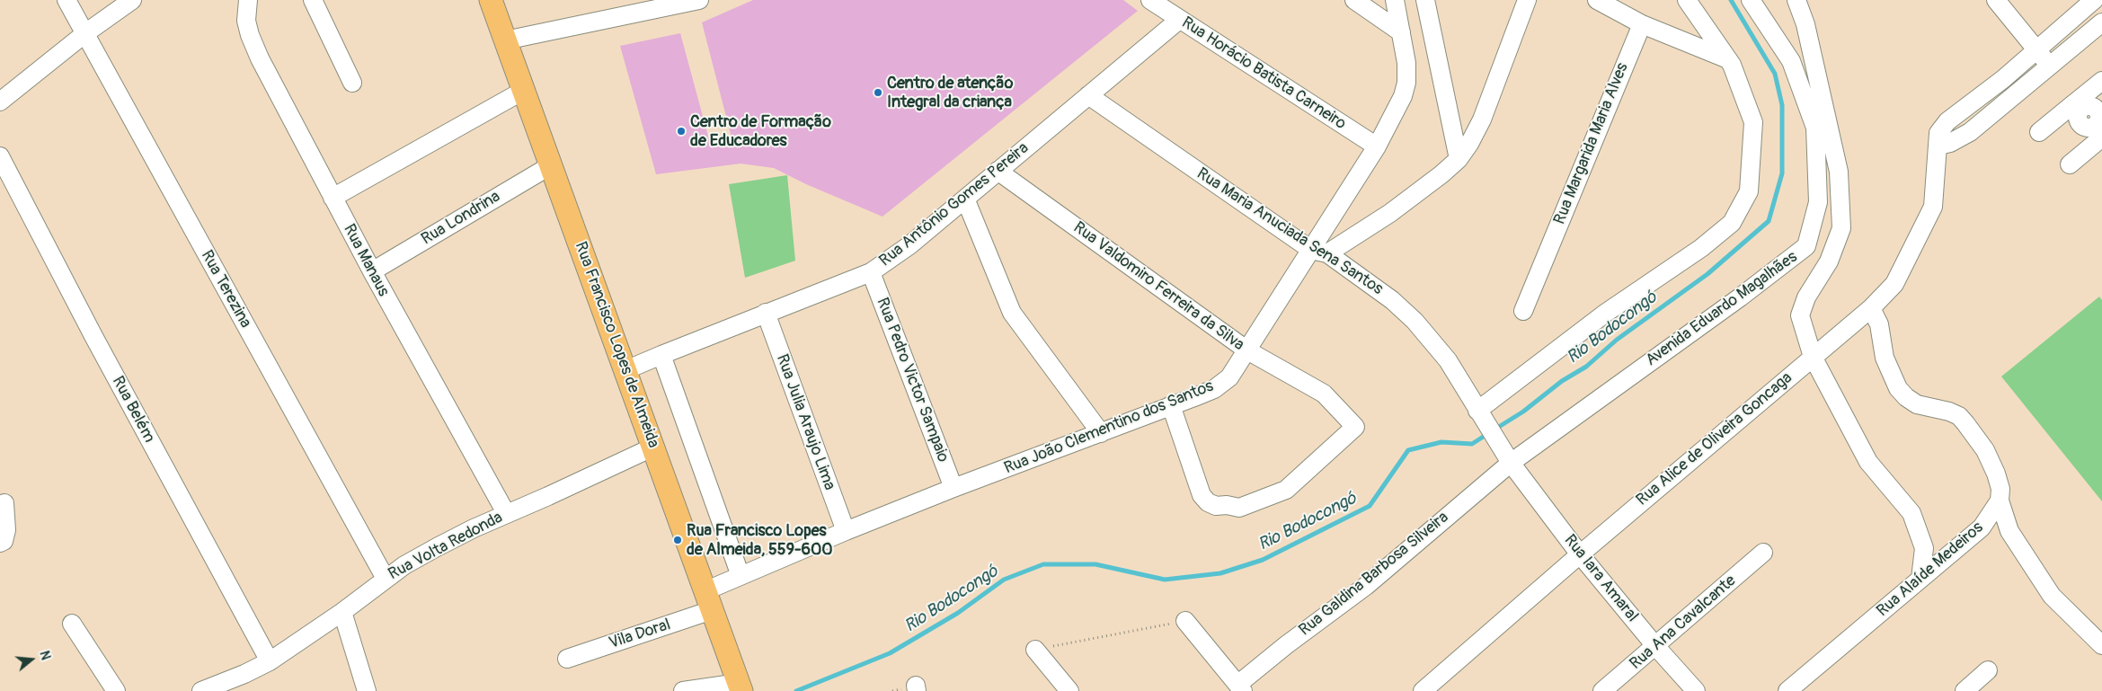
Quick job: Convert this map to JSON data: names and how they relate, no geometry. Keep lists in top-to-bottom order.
{
  "streets": {
    "main road": ["Rua Francisco Lopes de Almeida"],
    "street": [
      "Rua Horácio Batista Carneiro",
      "Rua Margarida Maria Alves",
      "Rua Antônio Gomes Pereira",
      "Rua Londrina",
      "Rua Maria Anuciada Sena Santos",
      "Rua Manaus",
      "Rua Valdomiro Ferreira da Silva",
      "Rua Terezina",
      "Avenida Eduardo Magalhães",
      "Rua Pedro Victor Sampaio",
      "Rua Belém",
      "Rua Julia Araujo Lima",
      "Rua João Clementino dos Santos",
      "Rua Alice de Oliveira Goncaga",
      "Rua Volta Redonda",
      "Rua Alaíde Medeiros",
      "Rua Galdina Barbosa Silveira",
      "Rua Iara Amaral",
      "Rua Ana Cavalcante",
      "Vila Doral"
    ]
  },
  "crossings": [
    ["Rua Horácio Batista Carneiro", "Rua Antônio Gomes Pereira"],
    ["Rua Horácio Batista Carneiro", "Rua João Clementino dos Santos"],
    ["Rua Antônio Gomes Pereira", "Rua Maria Anuciada Sena Santos"],
    ["Rua Antônio Gomes Pereira", "Rua Valdomiro Ferreira da Silva"],
    ["Rua Antônio Gomes Pereira", "Rua Francisco Lopes de Almeida"],
    ["Rua Antônio Gomes Pereira", "Rua Pedro Victor Sampaio"],
    ["Rua Antônio Gomes Pereira", "Rua Julia Araujo Lima"],
    ["Rua Londrina", "Rua Manaus"],
    ["Rua Londrina", "Rua Francisco Lopes de Almeida"],
    ["Rua Maria Anuciada Sena Santos", "Avenida Eduardo Magalhães"],
    ["Rua Maria Anuciada Sena Santos", "Rua João Clementino dos Santos"],
    ["Rua Maria Anuciada Sena Santos", "Rua Galdina Barbosa Silveira"],
    ["Rua Maria Anuciada Sena Santos", "Rua Iara Amaral"],
    ["Rua Manaus", "Rua Volta Redonda"],
    ["Rua Valdomiro Ferreira da Silva", "Rua João Clementino dos Santos"],
    ["Rua Terezina", "Rua Volta Redonda"],
    ["Avenida Eduardo Magalhães", "Rua Galdina Barbosa Silveira"],
    ["Avenida Eduardo Magalhães", "Rua Iara Amaral"],
    ["Rua Francisco Lopes de Almeida", "Rua Volta Redonda"],
    ["Rua Francisco Lopes de Almeida", "Vila Doral"],
    ["Rua Pedro Victor Sampaio", "Rua João Clementino dos Santos"],
    ["Rua Belém", "Rua Volta Redonda"],
    ["Rua Julia Araujo Lima", "Rua João Clementino dos Santos"],
    ["Rua João Clementino dos Santos", "Vila Doral"],
    ["Rua Alice de Oliveira Goncaga", "Rua Iara Amaral"],
    ["Rua Galdina Barbosa Silveira", "Rua Iara Amaral"],
    ["Rua Iara Amaral", "Rua Ana Cavalcante"]
  ],
  "water": ["Rio Bodocongó"],
  "places": ["Centro de atenção Integral da criança", "Centro de Formação de Educadores", "Rua Francisco Lopes de Almeida, 559-600"],
  "north": "right"
}
